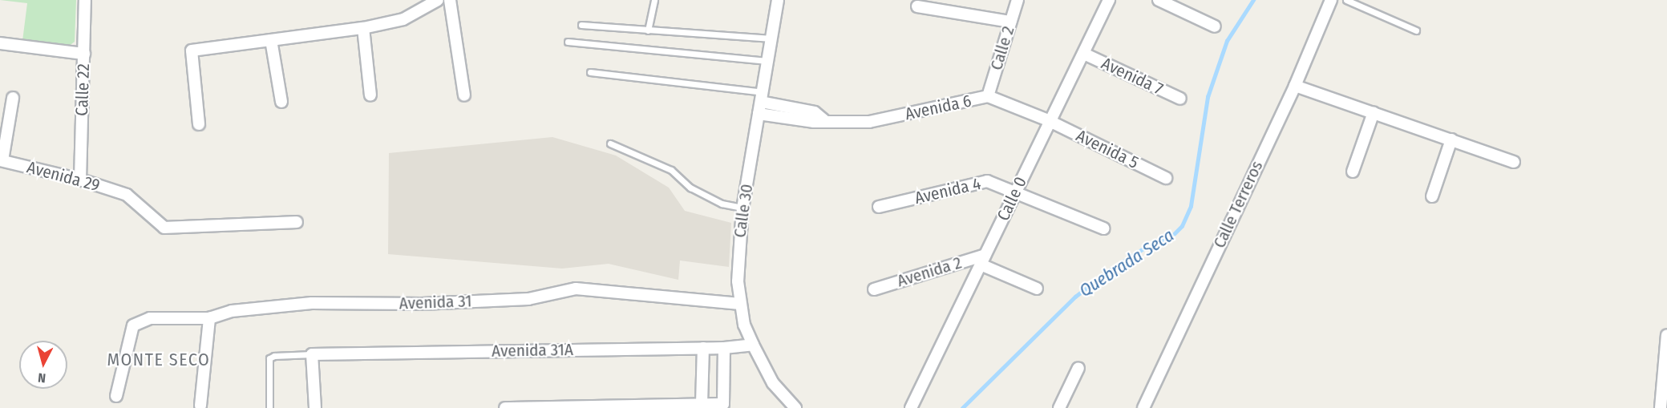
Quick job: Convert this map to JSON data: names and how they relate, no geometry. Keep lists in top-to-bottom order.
{
  "streets": {
    "street": [
      "Calle 2",
      "Avenida 7",
      "Calle 22",
      "Avenida 6",
      "Avenida 5",
      "Avenida 29",
      "Avenida 4",
      "Calle 0",
      "Calle Terreros",
      "Calle 30",
      "Avenida 2",
      "Avenida 31",
      "Avenida 31A"
    ]
  },
  "crossings": [
    ["Calle 2", "Avenida 6"],
    ["Avenida 7", "Calle 0"],
    ["Calle 22", "Avenida 29"],
    ["Avenida 6", "Avenida 5"],
    ["Avenida 6", "Calle 0"],
    ["Avenida 6", "Calle 30"],
    ["Avenida 5", "Calle 0"],
    ["Avenida 4", "Calle 0"],
    ["Calle 0", "Avenida 2"],
    ["Calle 30", "Avenida 31"],
    ["Calle 30", "Avenida 31A"]
  ],
  "districts": ["MONTE SECO"],
  "water": ["Quebrada Seca"],
  "north": "bottom"
}
